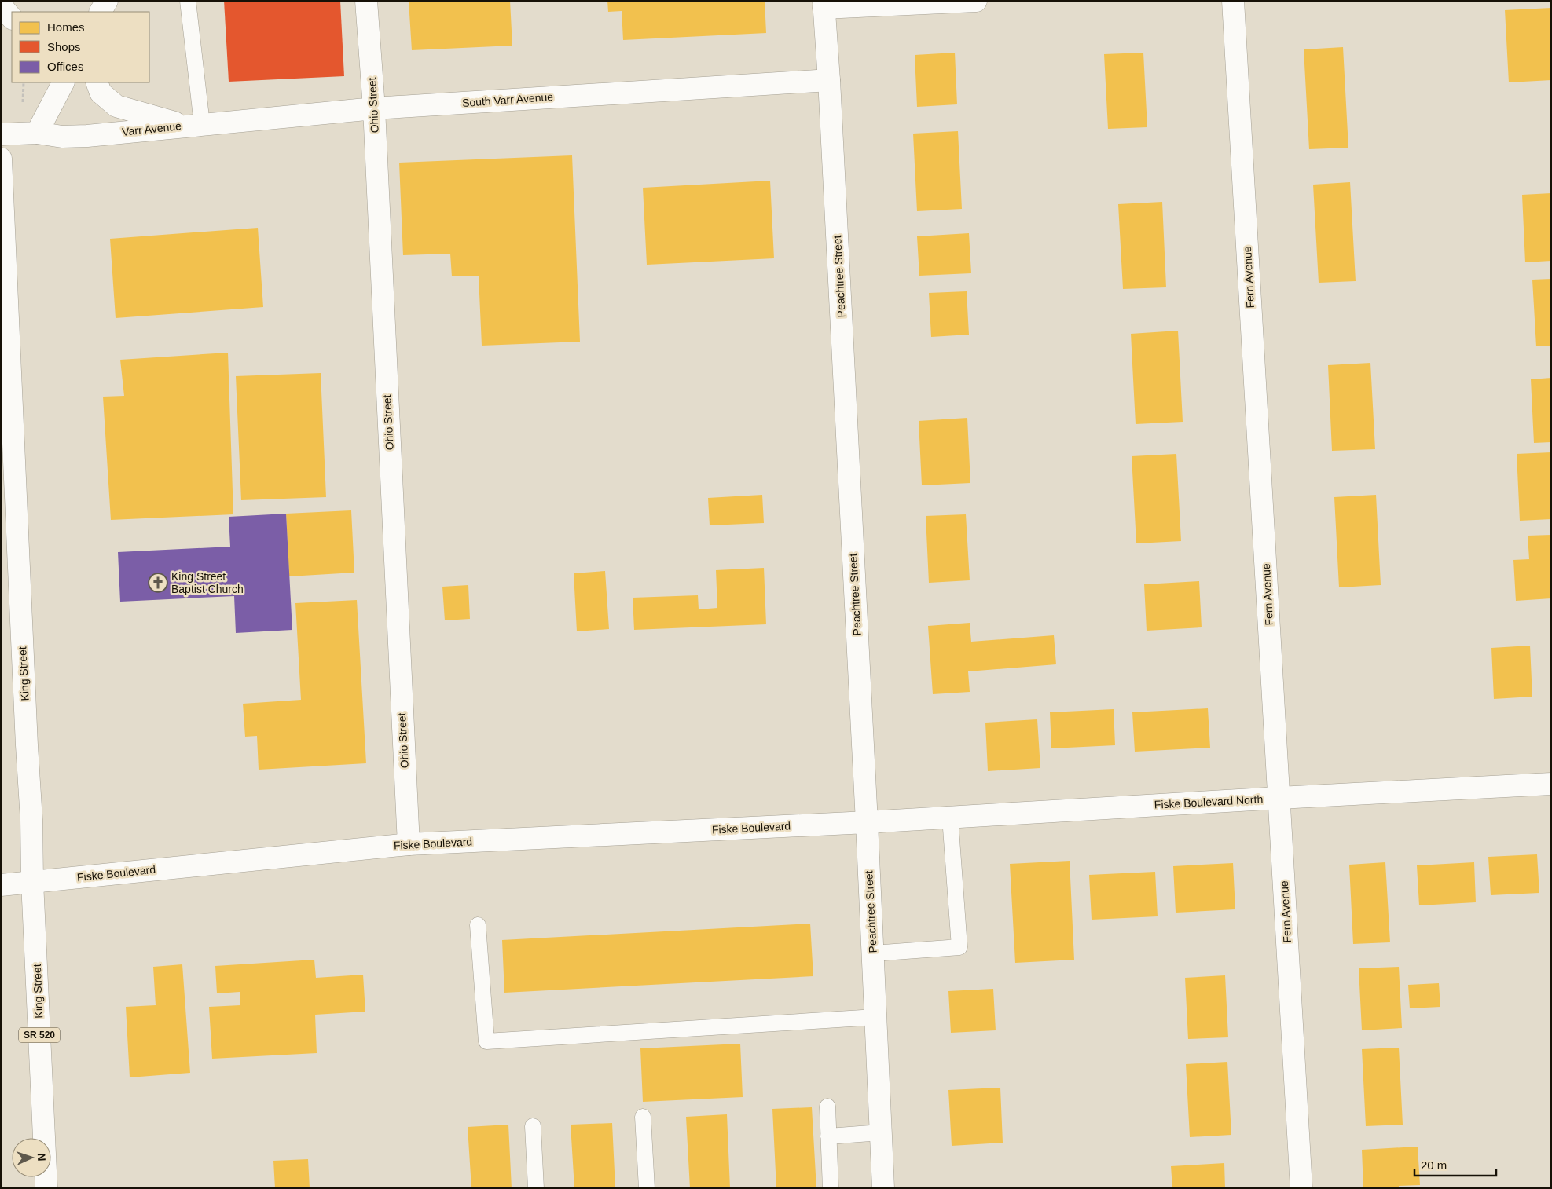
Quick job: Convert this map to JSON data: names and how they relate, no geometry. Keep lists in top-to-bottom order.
{
  "streets": {
    "street": [
      "South Varr Avenue",
      "Ohio Street",
      "Varr Avenue",
      "Peachtree Street",
      "Fern Avenue",
      "King Street",
      "Fiske Boulevard North",
      "Fiske Boulevard",
      "SR 520"
    ]
  },
  "crossings": [
    ["South Varr Avenue", "Ohio Street"],
    ["South Varr Avenue", "Varr Avenue"],
    ["South Varr Avenue", "Peachtree Street"],
    ["Ohio Street", "Fiske Boulevard"],
    ["Peachtree Street", "Fiske Boulevard North"],
    ["Peachtree Street", "Fiske Boulevard"],
    ["Fern Avenue", "Fiske Boulevard North"],
    ["King Street", "Fiske Boulevard"],
    ["Fiske Boulevard North", "Fiske Boulevard"]
  ],
  "places": {
    "church": ["King Street Baptist Church"]
  },
  "legend": ["Homes", "Shops", "Offices"],
  "scale_bar": "20 m",
  "north": "right"
}
